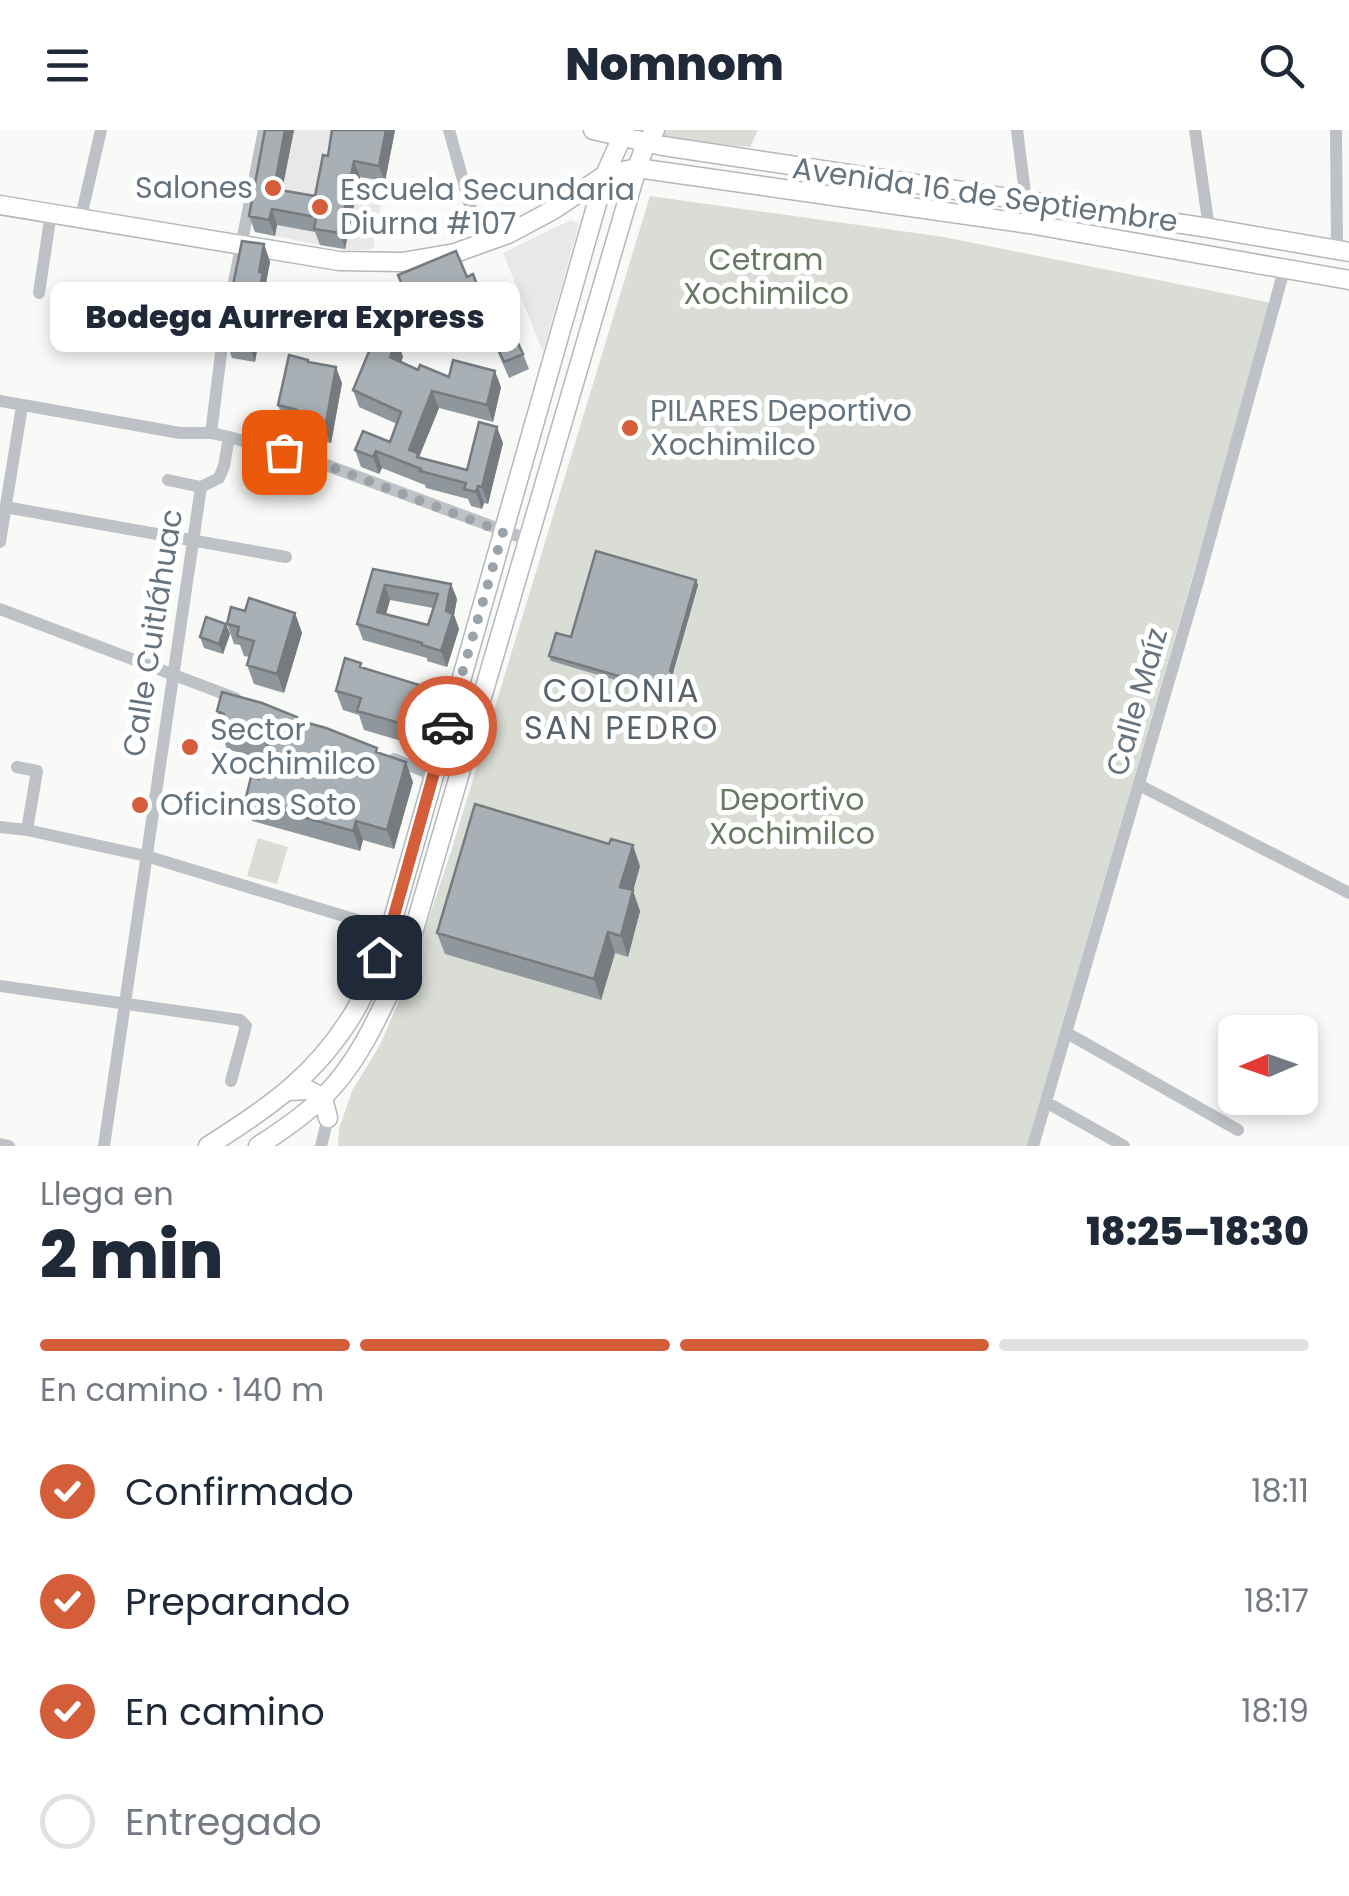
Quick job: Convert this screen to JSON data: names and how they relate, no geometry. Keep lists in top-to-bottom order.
{
  "streets": {
    "main road": ["Avenida 16 de Septiembre"],
    "street": ["Calle Cuitláhuac", "Calle Maíz"]
  },
  "crossings": [
    ["Avenida 16 de Septiembre", "Calle Maíz"]
  ],
  "districts": ["COLONIA SAN PEDRO"],
  "parks": ["Cetram Xochimilco", "Deportivo Xochimilco"],
  "places": [
    "Salones",
    "Escuela Secundaria Diurna #107",
    "PILARES Deportivo Xochimilco",
    "Bodega Aurrera Express",
    "Sector Xochimilco",
    "Oficinas Soto"
  ],
  "north": "left",
  "page": {
    "header": "Nomnom",
    "bubble": "Bodega Aurrera Express",
    "heading": ["2 min", "Llega en", "18:25–18:30"],
    "bar": "En camino · 140 m",
    "list": [
      ["Confirmado", "18:11"],
      ["Preparando", "18:17"],
      ["En camino", "18:19"],
      "Entregado"
    ]
  }
}
